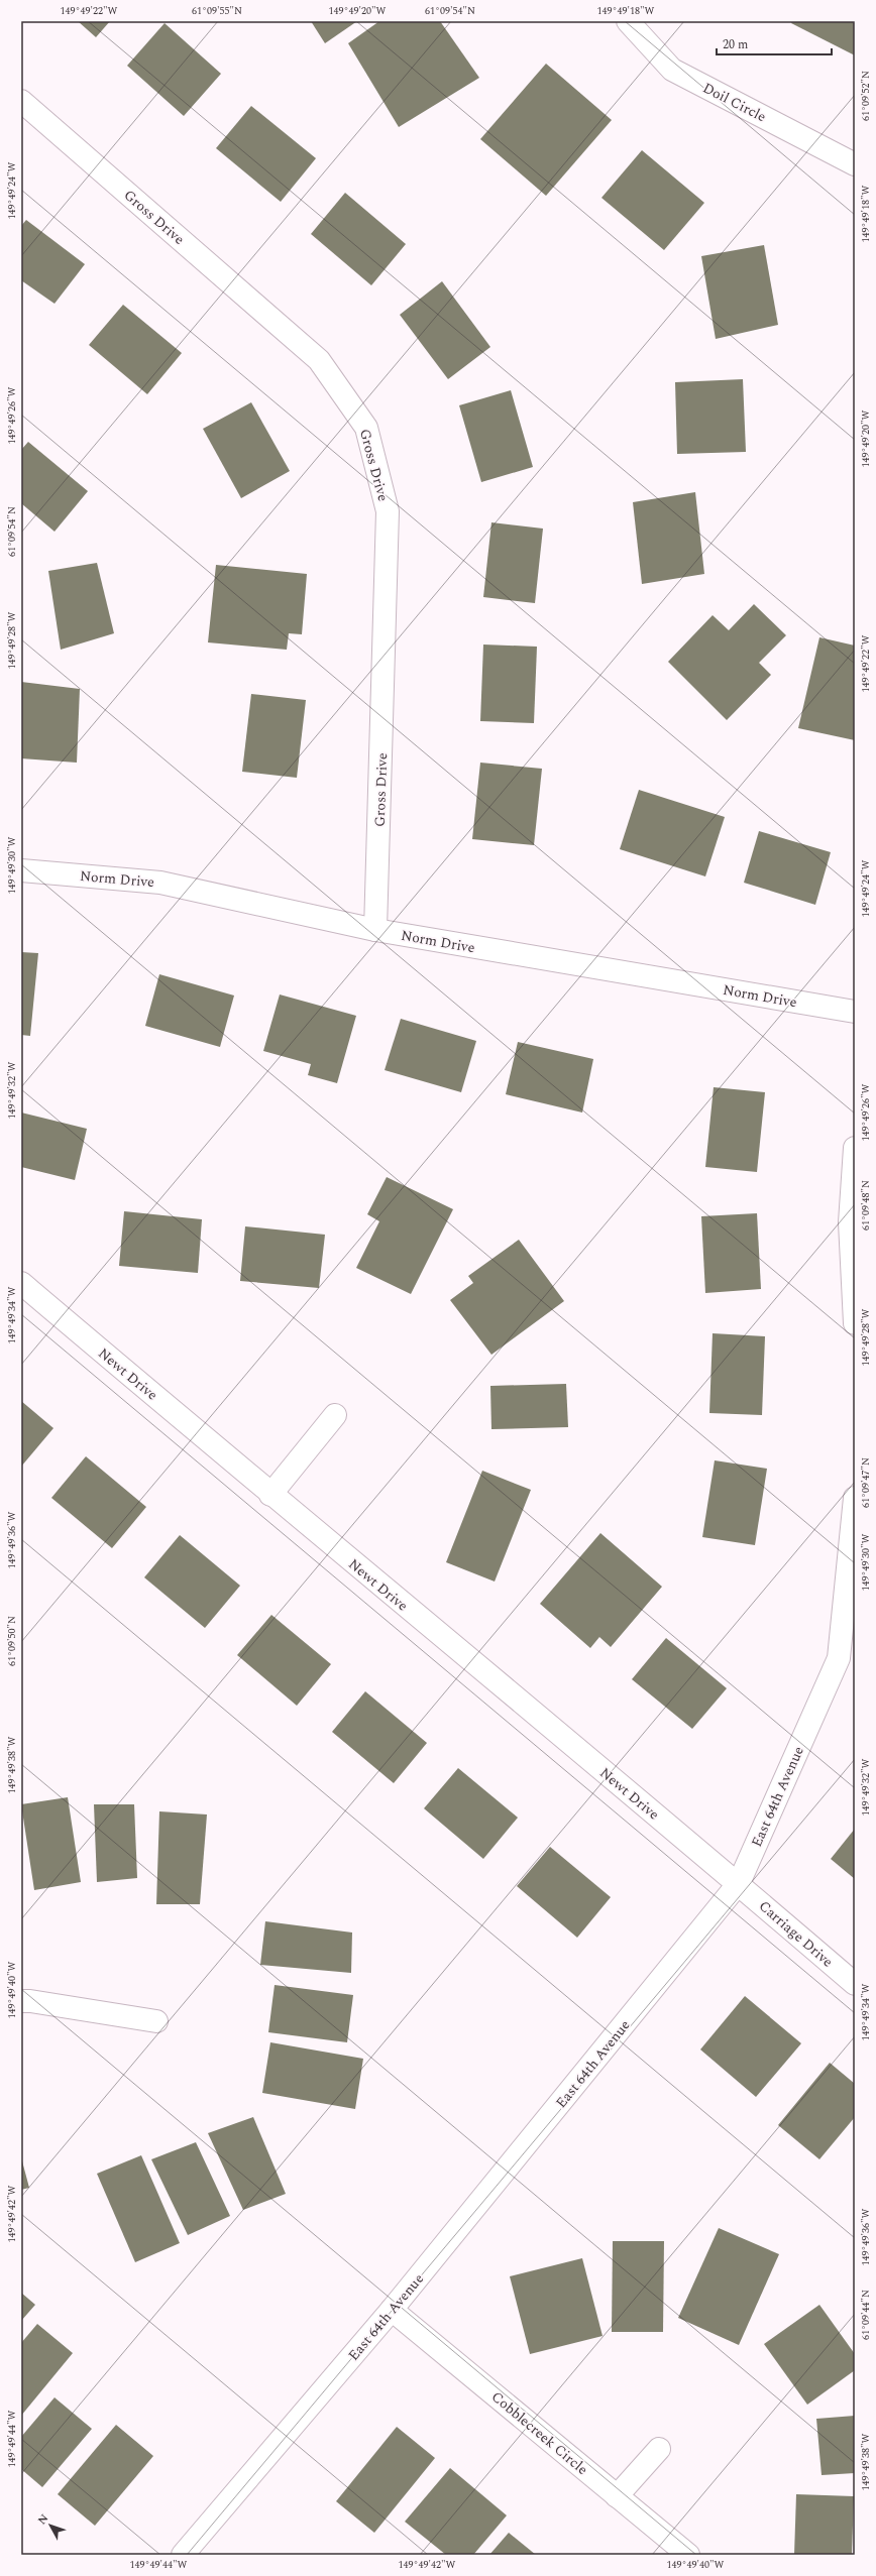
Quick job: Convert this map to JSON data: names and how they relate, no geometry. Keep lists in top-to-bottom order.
{
  "streets": {
    "street": [
      "Doil Circle",
      "Gross Drive",
      "Norm Drive",
      "Newt Drive",
      "East 64th Avenue",
      "Carriage Drive",
      "Cobblecreek Circle"
    ]
  },
  "crossings": [
    ["Gross Drive", "Norm Drive"],
    ["Newt Drive", "East 64th Avenue"],
    ["Newt Drive", "Carriage Drive"],
    ["East 64th Avenue", "Carriage Drive"],
    ["East 64th Avenue", "Cobblecreek Circle"]
  ],
  "scale_bar": "20 m",
  "north": "top left",
  "coordinates": [
    "149°49'22\"W",
    "61°09'55\"N",
    "149°49'20\"W",
    "61°09'54\"N",
    "149°49'18\"W",
    "61°09'52\"N",
    "149°49'24\"W",
    "149°49'26\"W",
    "149°49'28\"W",
    "149°49'30\"W",
    "149°49'32\"W",
    "61°09'48\"N",
    "149°49'34\"W",
    "61°09'47\"N",
    "149°49'36\"W",
    "61°09'50\"N",
    "149°49'38\"W",
    "149°49'40\"W",
    "149°49'42\"W",
    "61°09'44\"N",
    "149°49'44\"W"
  ]
}
